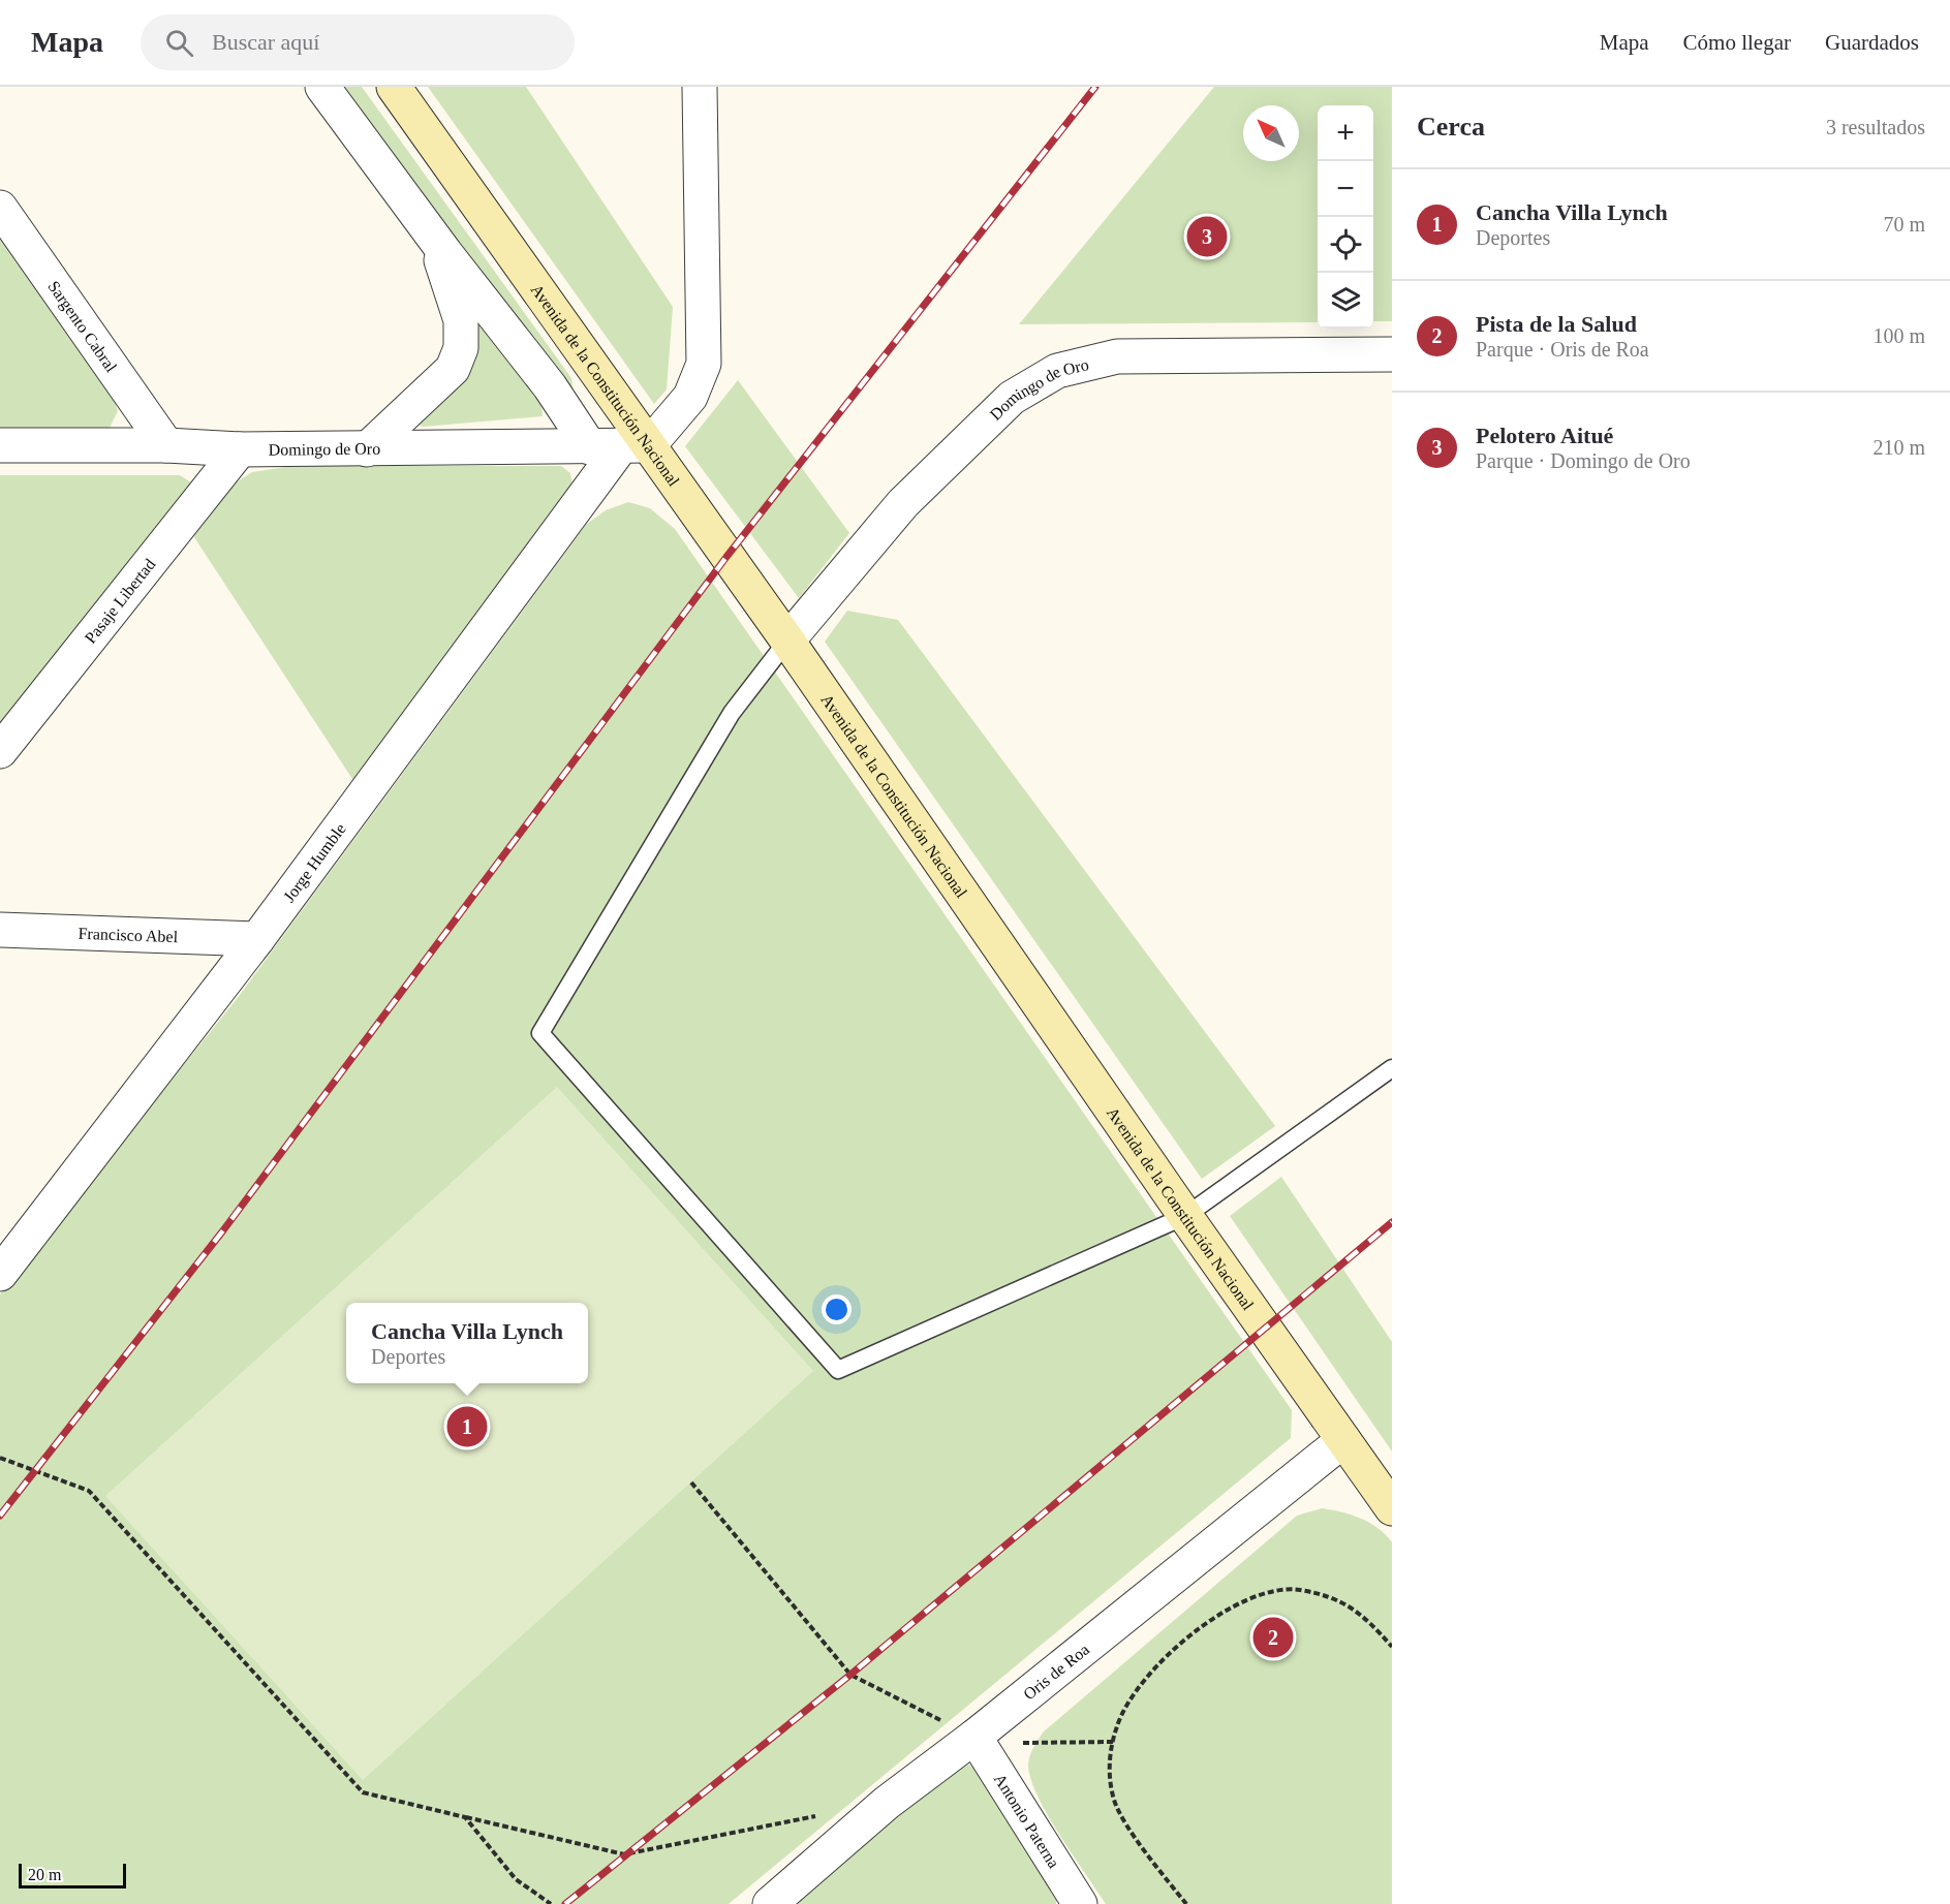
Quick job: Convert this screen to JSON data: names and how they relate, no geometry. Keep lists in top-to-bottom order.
{
  "streets": {
    "main road": ["Avenida de la Constitución Nacional"],
    "street": [
      "Sargento Cabral",
      "Domingo de Oro",
      "Pasaje Libertad",
      "Jorge Humble",
      "Francisco Abel",
      "Oris de Roa",
      "Antonio Paterna"
    ]
  },
  "crossings": [
    ["Sargento Cabral", "Domingo de Oro"],
    ["Avenida de la Constitución Nacional", "Domingo de Oro"],
    ["Avenida de la Constitución Nacional", "Jorge Humble"],
    ["Avenida de la Constitución Nacional", "Oris de Roa"],
    ["Domingo de Oro", "Pasaje Libertad"],
    ["Domingo de Oro", "Jorge Humble"],
    ["Jorge Humble", "Francisco Abel"],
    ["Oris de Roa", "Antonio Paterna"]
  ],
  "scale_bar": "20 m",
  "north": "top left",
  "page": {
    "header": "Mapa",
    "search": "Buscar aquí",
    "nav": ["Mapa", "Cómo llegar", "Guardados"],
    "heading": ["Cerca", "3 resultados"],
    "map_buttons": ["+", "−"],
    "list": [
      {
        "mark": "1",
        "name": "Cancha Villa Lynch",
        "note": "Deportes",
        "value": "70 m"
      },
      {
        "mark": "2",
        "name": "Pista de la Salud",
        "note": "Parque · Oris de Roa",
        "value": "100 m"
      },
      {
        "mark": "3",
        "name": "Pelotero Aitué",
        "note": "Parque · Domingo de Oro",
        "value": "210 m"
      }
    ],
    "pins": ["3", "1", "2"],
    "popup": ["Cancha Villa Lynch", "Deportes"],
    "scale": "20 m"
  }
}
